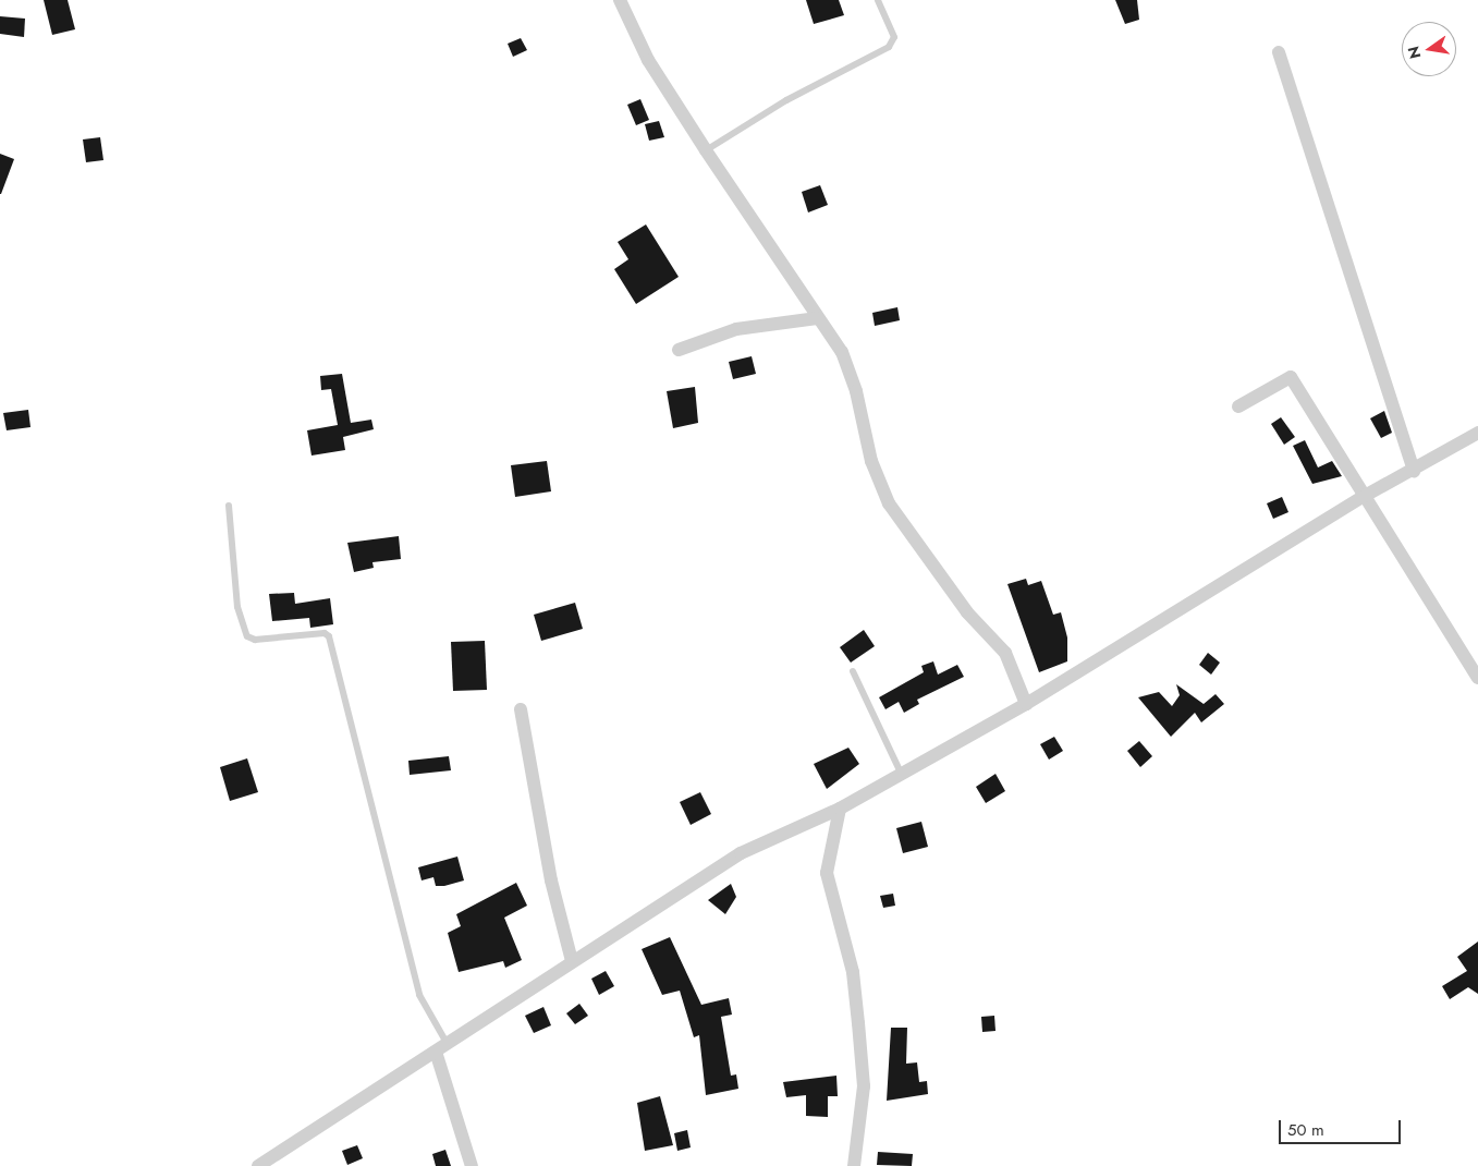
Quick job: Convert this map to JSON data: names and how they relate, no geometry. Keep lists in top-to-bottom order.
{
  "scale_bar": "50 m",
  "north": "left"
}
